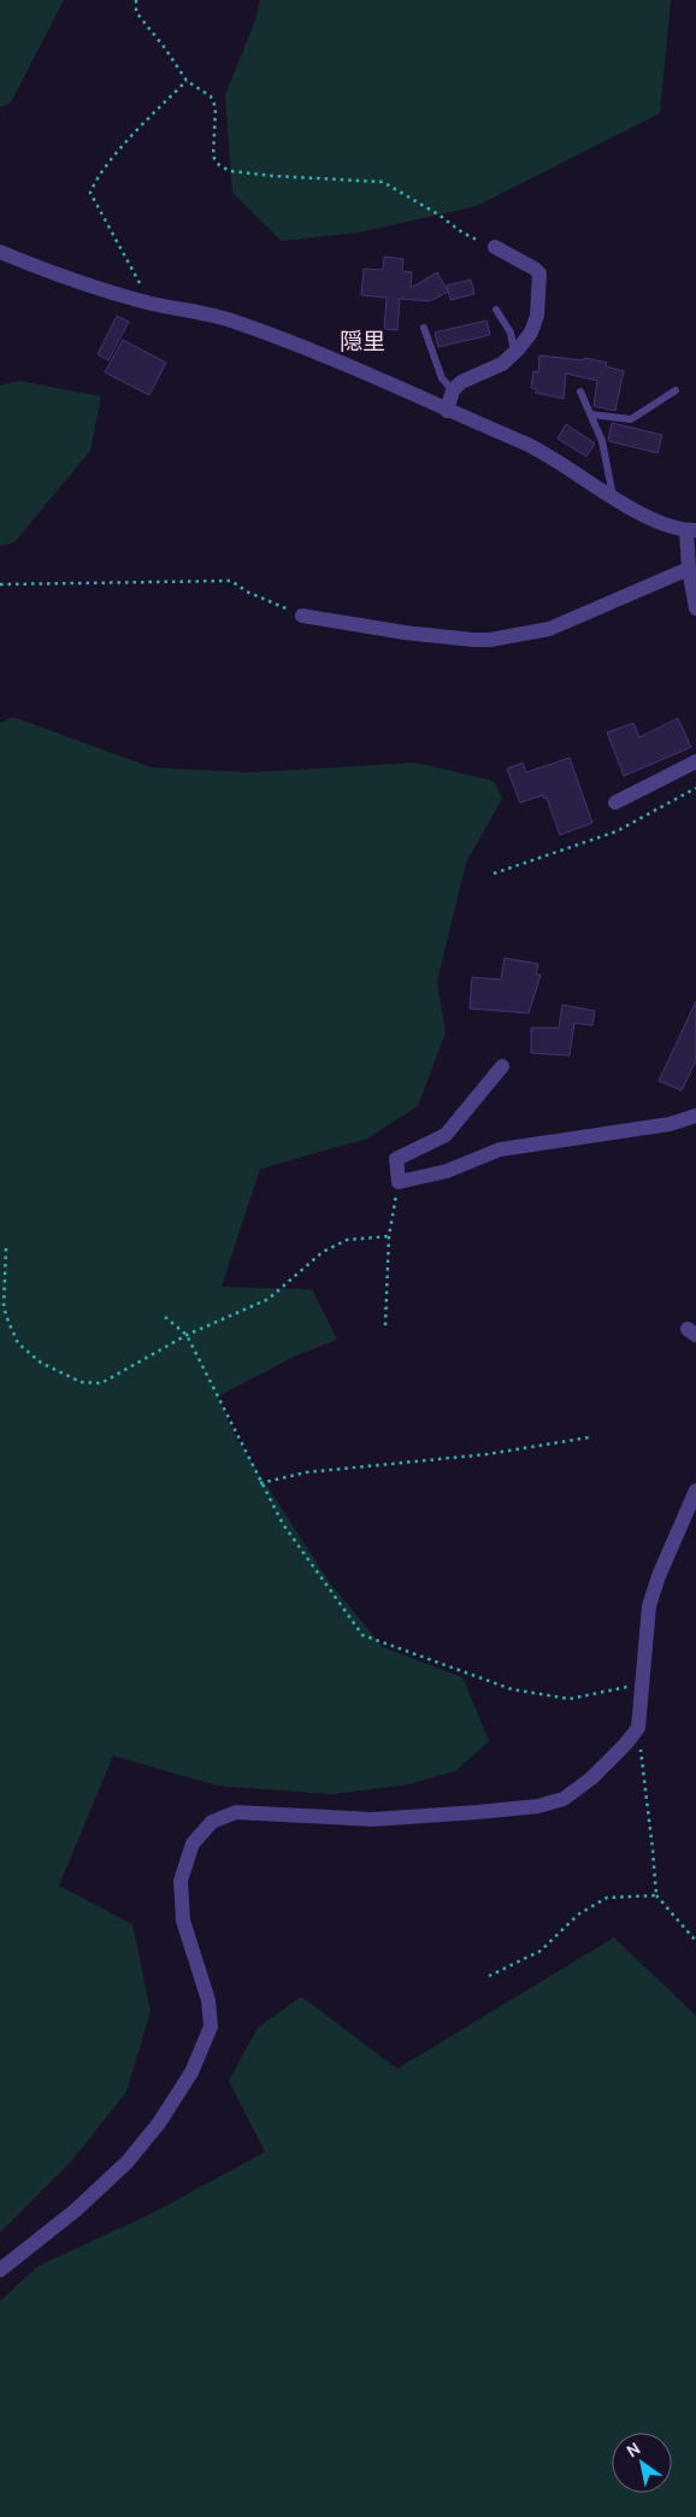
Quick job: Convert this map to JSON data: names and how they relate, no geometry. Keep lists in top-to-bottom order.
{
  "districts": ["隠里"],
  "north": "top left"
}
